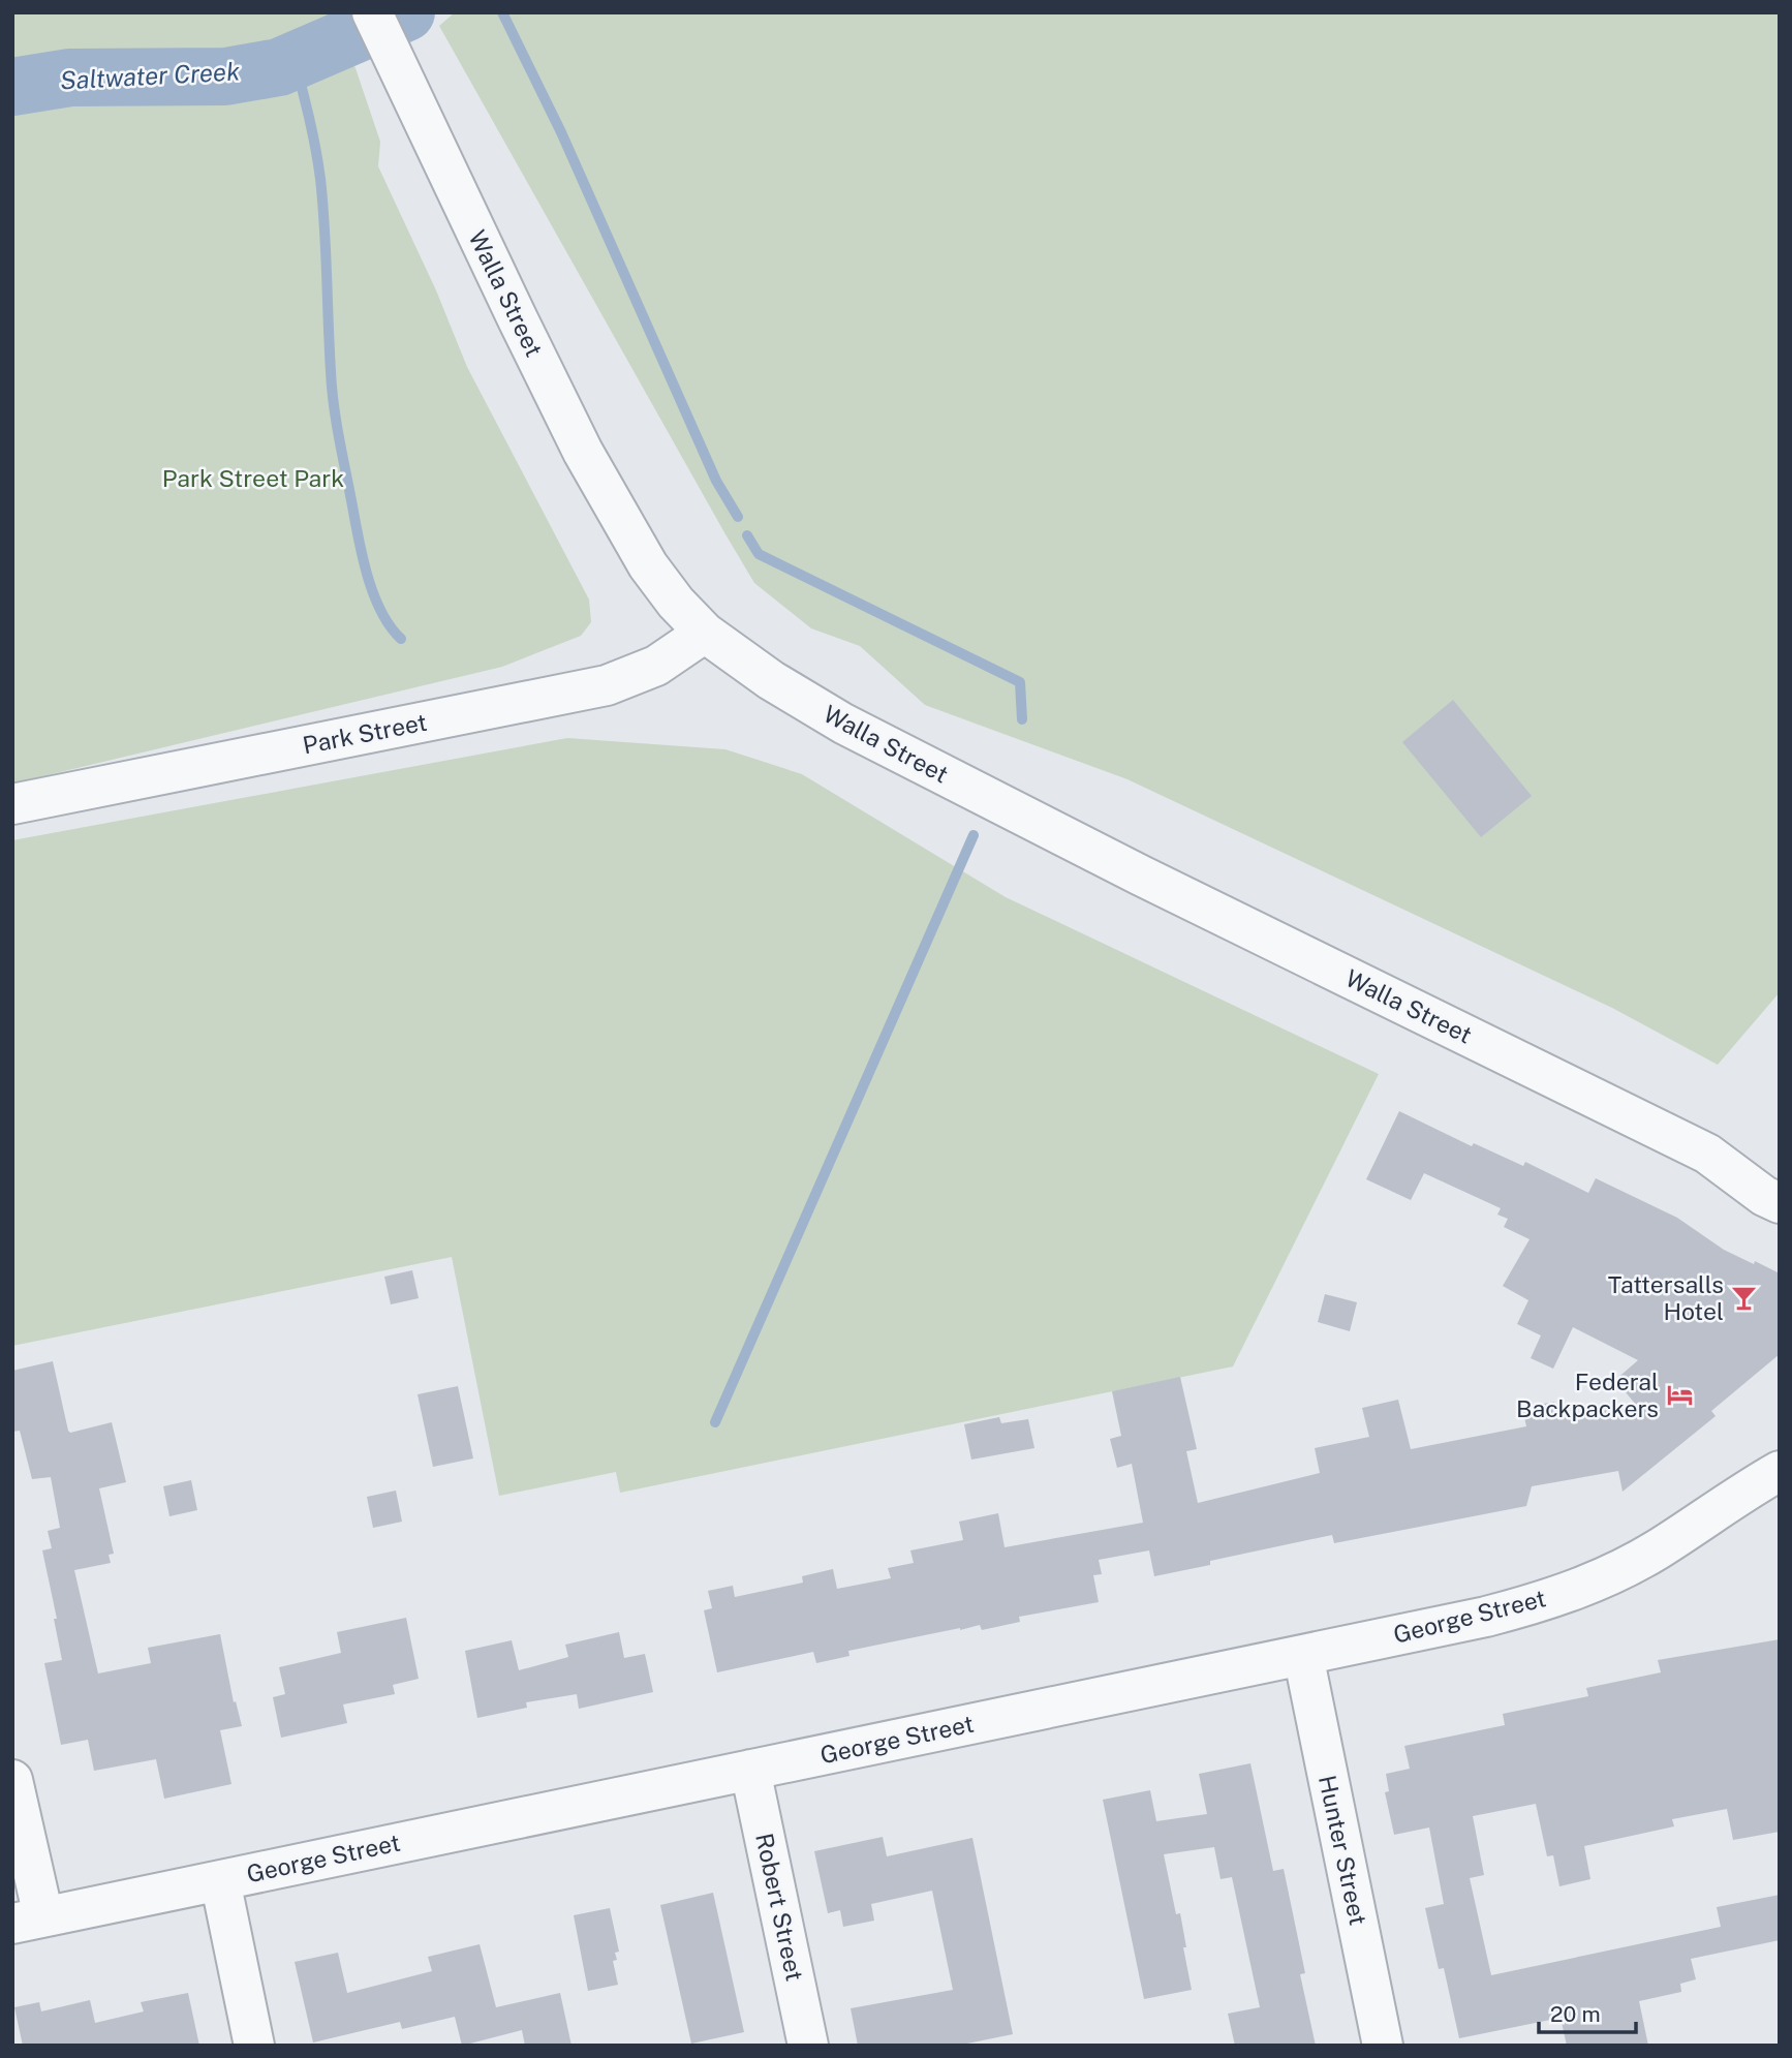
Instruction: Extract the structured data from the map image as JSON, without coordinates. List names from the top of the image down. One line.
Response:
{"streets":{"street":["Walla Street","Park Street","George Street","Hunter Street","Robert Street"]},"crossings":[["Walla Street","Park Street"],["George Street","Hunter Street"],["George Street","Robert Street"]],"water":["Saltwater Creek"],"parks":["Park Street Park"],"places":{"bar":["Tattersalls Hotel"],"hotel":["Federal Backpackers"]},"scale_bar":"20 m"}
